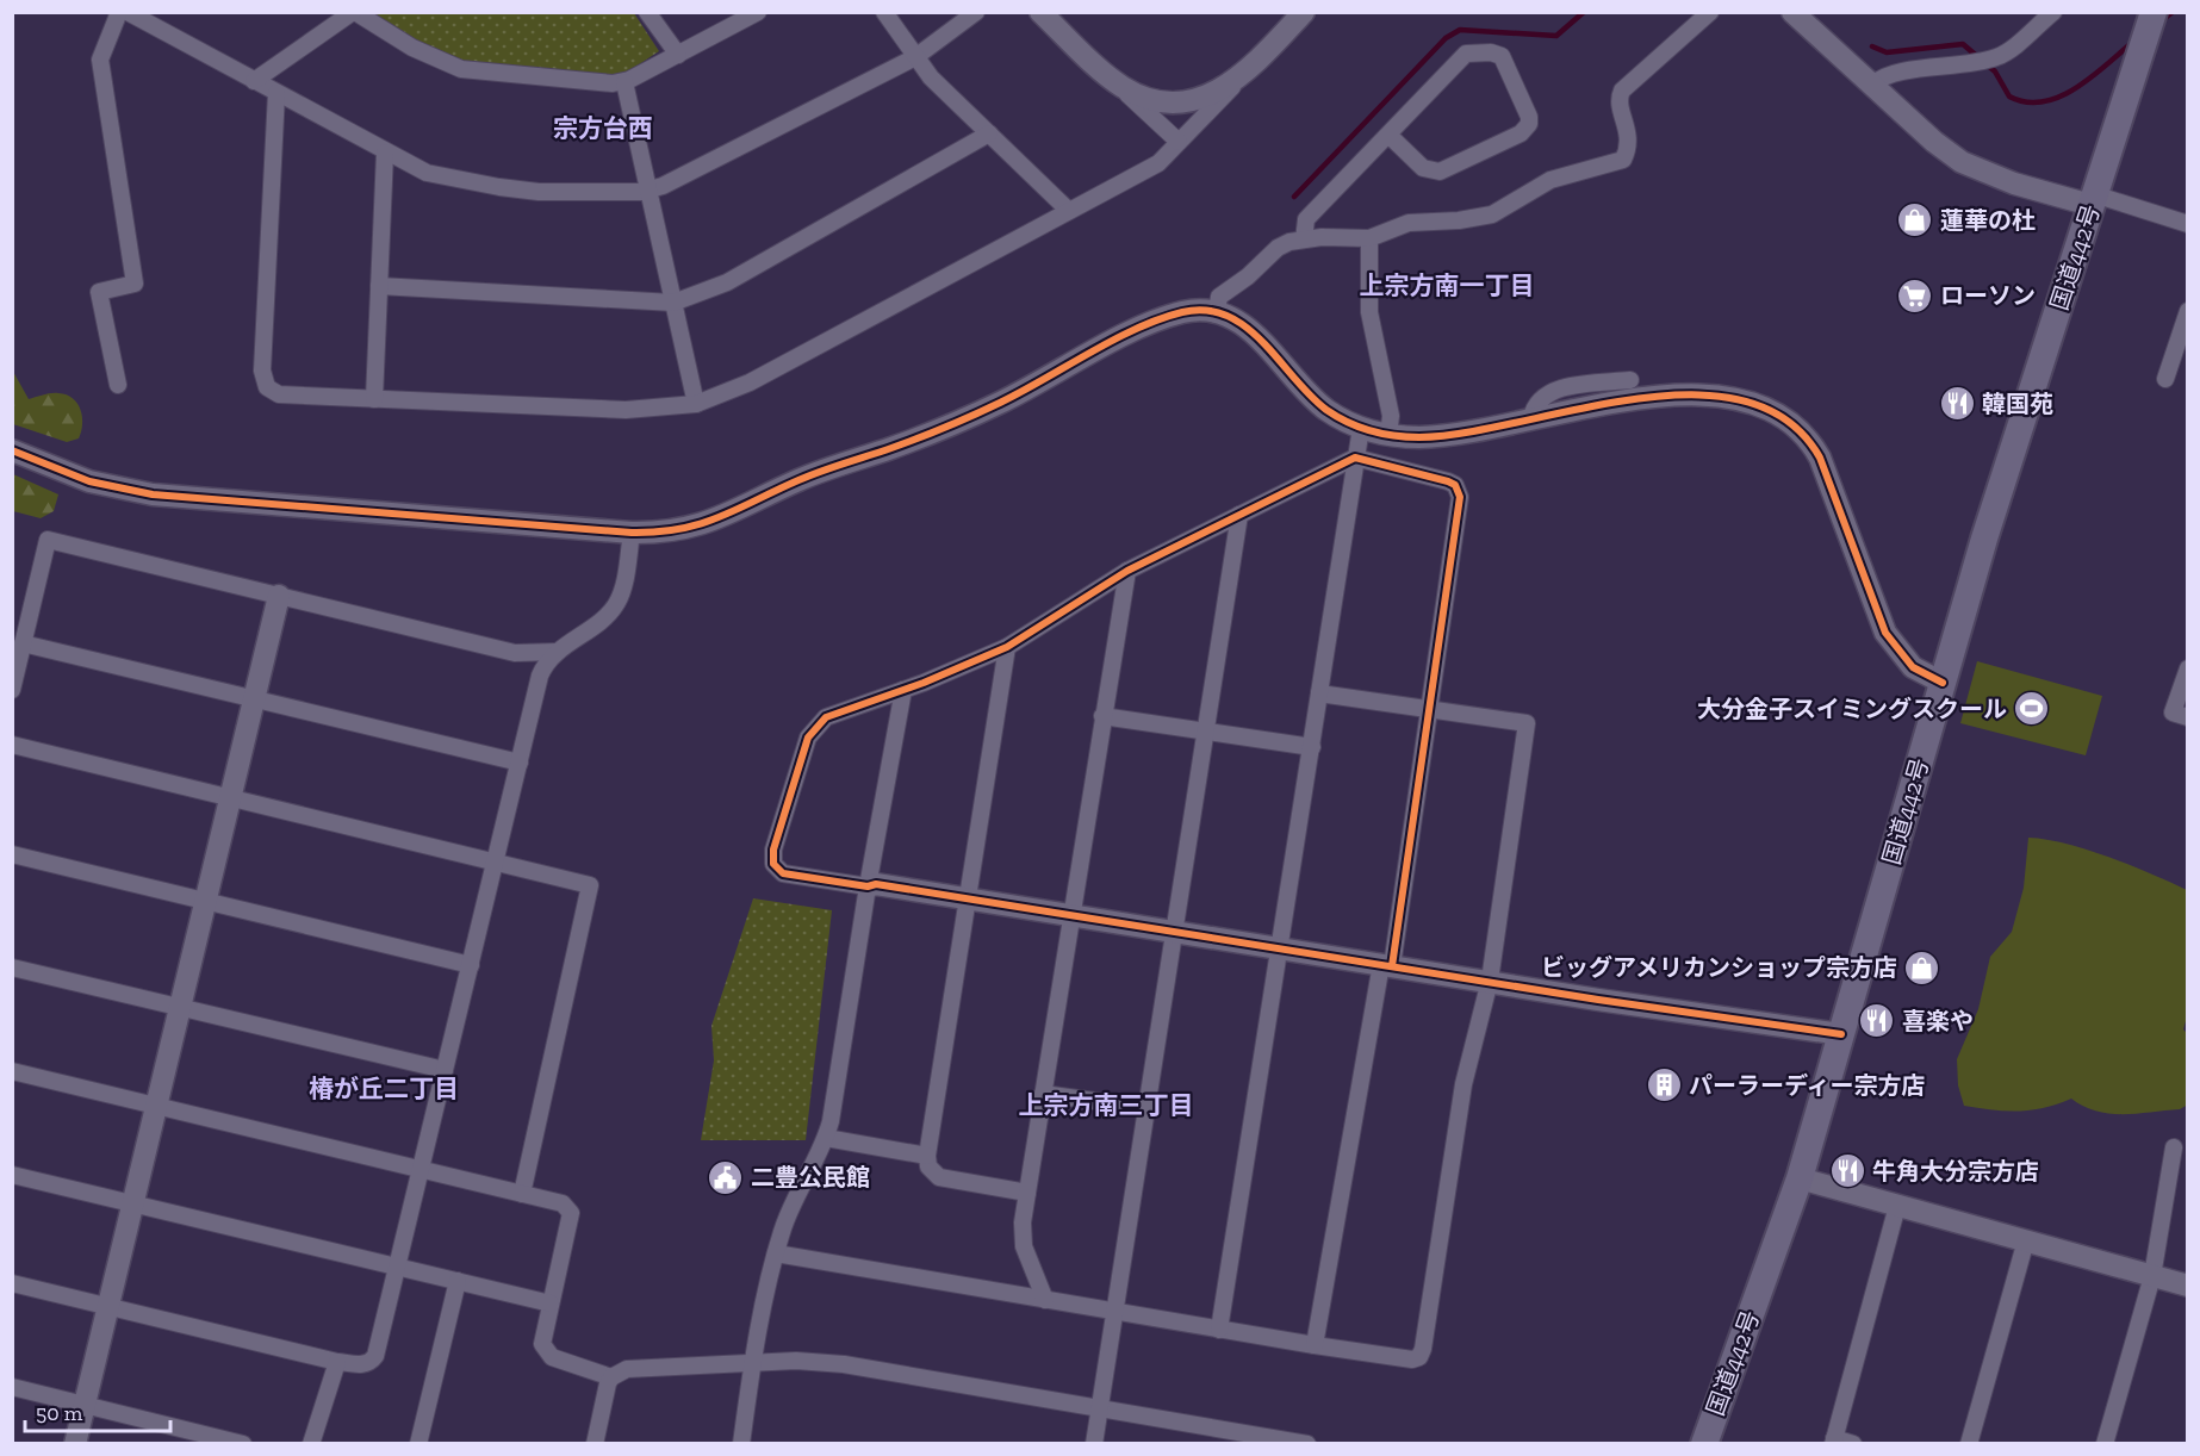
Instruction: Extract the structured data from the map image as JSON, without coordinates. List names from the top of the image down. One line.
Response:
{"streets":{"highway":["国道442号"]},"districts":["宗方台西","上宗方南一丁目","椿が丘二丁目","上宗方南三丁目"],"places":{"shop":["蓮華の杜","ビッグアメリカンショップ宗方店"],"supermarket":["ローソン"],"restaurant":["韓国苑","喜楽や","牛角大分宗方店"],"sports":["大分金子スイミングスクール"],"building":["パーラーディー宗方店"],"public building":["二豊公民館"]},"scale_bar":"50 m"}
